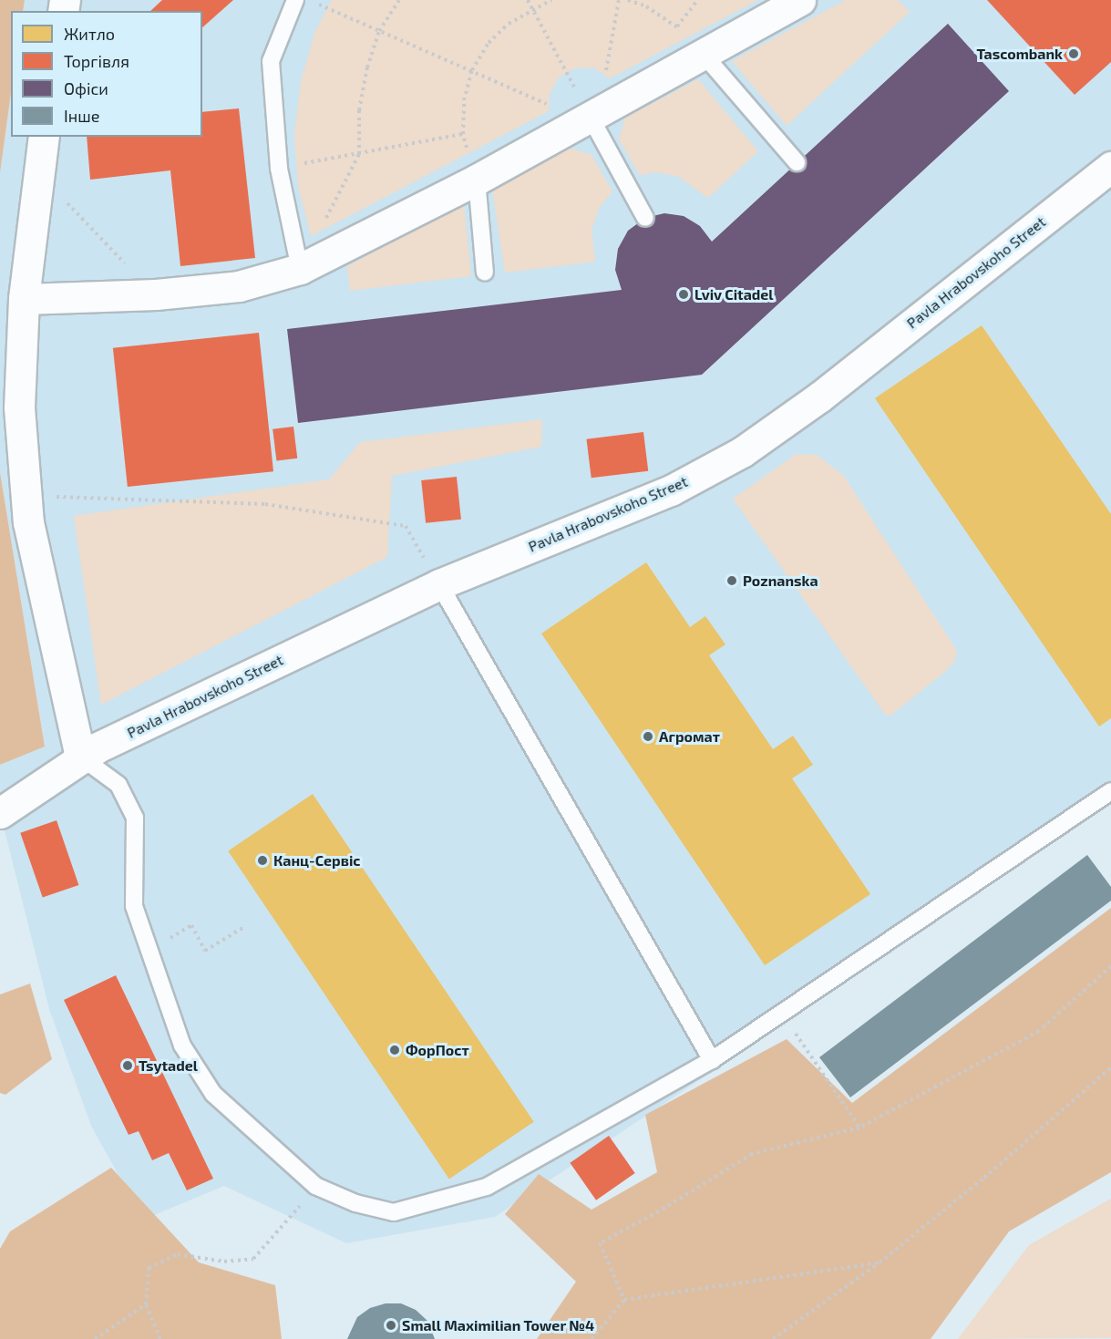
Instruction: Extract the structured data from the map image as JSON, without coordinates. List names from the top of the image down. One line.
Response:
{"streets":{"street":["Pavla Hrabovskoho Street"]},"places":["Tascombank","Lviv Citadel","Poznanska","Агромат","Канц-Сервіс","ФорПост","Tsytadel","Small Maximilian Tower №4"],"legend":["Житло","Торгівля","Офіси","Інше"]}
